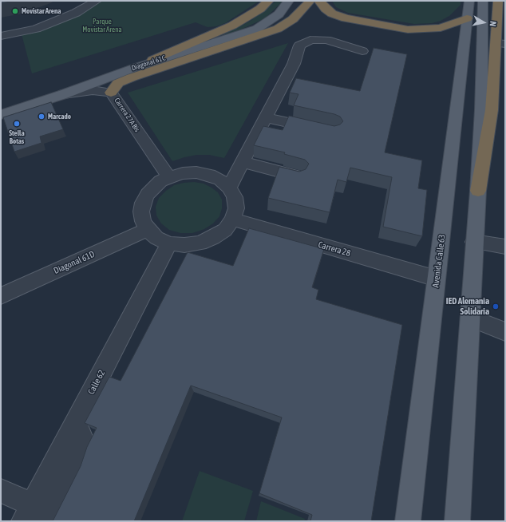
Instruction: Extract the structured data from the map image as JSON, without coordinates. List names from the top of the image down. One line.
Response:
{"streets":{"main road":["Diagonal 61C","Avenida Calle 63"],"street":["Carrera 27A Bis","Carrera 28","Diagonal 61D","Calle 62"]},"crossings":[["Diagonal 61C","Carrera 27A Bis"],["Carrera 27A Bis","Carrera 28"],["Carrera 27A Bis","Diagonal 61D"],["Carrera 27A Bis","Calle 62"],["Carrera 28","Avenida Calle 63"],["Carrera 28","Diagonal 61D"],["Carrera 28","Calle 62"],["Diagonal 61D","Calle 62"]],"parks":["Parque Movistar Arena"],"places":["Movistar Arena","Marcado","Stella Botas","IED Alemania Solidaria"],"north":"right"}
